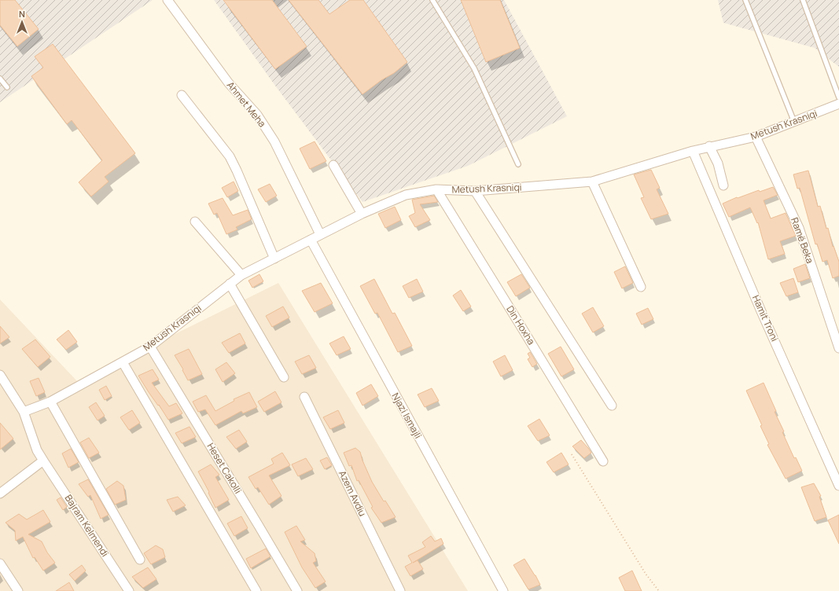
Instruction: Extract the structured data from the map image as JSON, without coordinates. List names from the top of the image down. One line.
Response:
{"streets":{"street":["Ahmet Meha","Metush Krasniqi","Ramë Beka","Hamit Troni","Din Hoxha","Njazi Ismajli","Heset Cakolli","Azem Avdiu","Bajram Kelmendi"]},"crossings":[["Ahmet Meha","Metush Krasniqi"],["Metush Krasniqi","Ramë Beka"],["Metush Krasniqi","Hamit Troni"],["Metush Krasniqi","Din Hoxha"],["Metush Krasniqi","Njazi Ismajli"],["Metush Krasniqi","Heset Cakolli"],["Metush Krasniqi","Bajram Kelmendi"]],"north":"top"}
